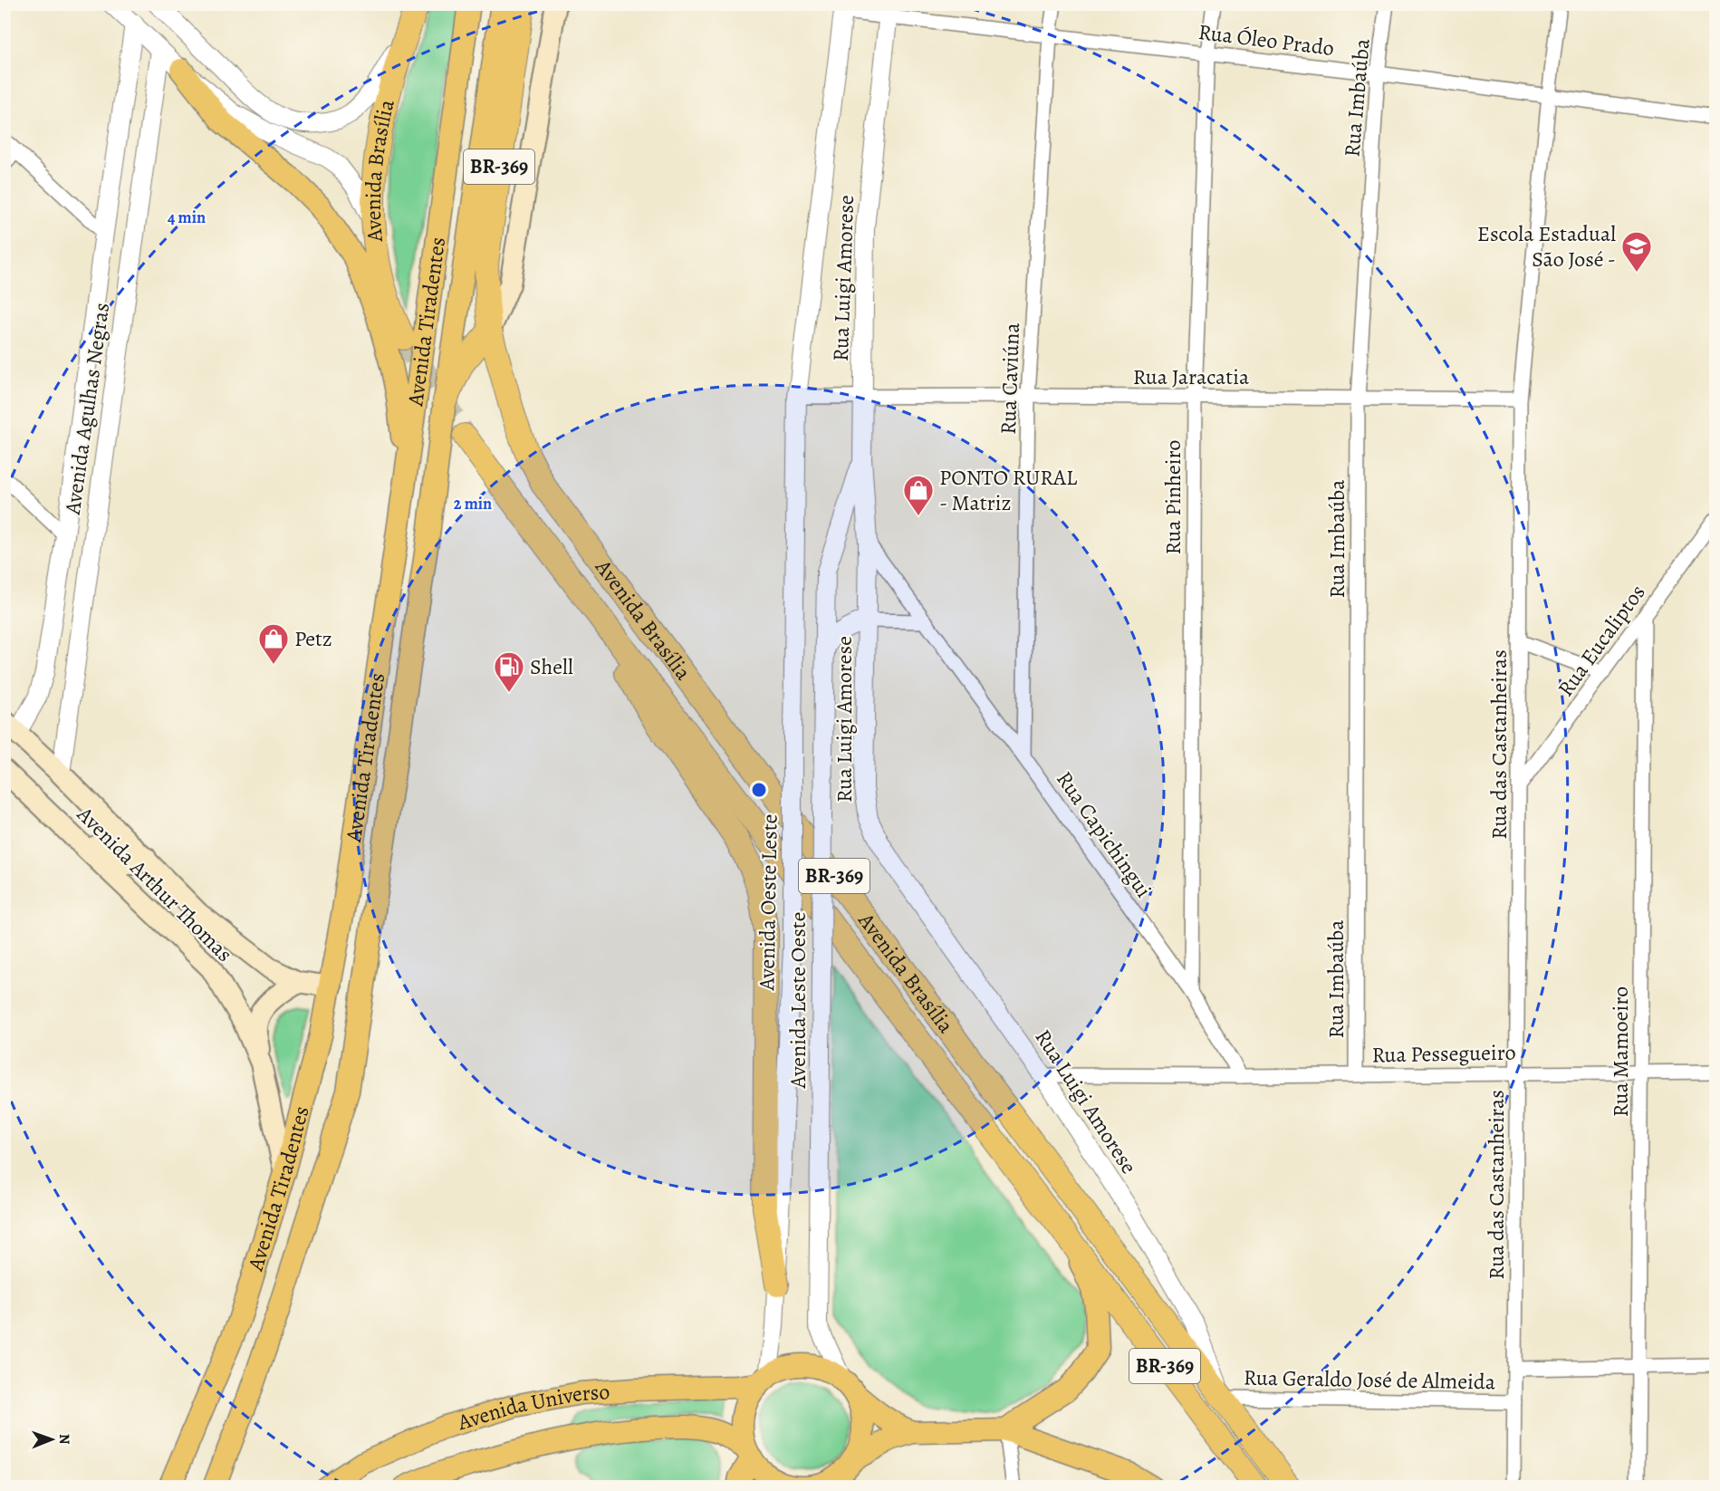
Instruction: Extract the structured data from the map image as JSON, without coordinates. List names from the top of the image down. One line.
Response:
{"streets":{"highway":["BR-369","Avenida Brasília"],"main road":["Avenida Tiradentes","Avenida Arthur Thomas","Avenida Universo"],"street":["Rua Óleo Prado","Rua Imbaúba","Rua Luigi Amorese","Rua Jaracatia","Rua Caviúna","Avenida Agulhas Negras","Rua Pinheiro","Rua Eucaliptos","Rua das Castanheiras","Rua Capichingui","Avenida Oeste Leste","Avenida Leste Oeste","Rua Mamoeiro","Rua Pessegueiro","Rua Geraldo José de Almeida"]},"crossings":[["Rua Óleo Prado","Rua Imbaúba"],["Rua Óleo Prado","Rua Luigi Amorese"],["Rua Óleo Prado","Rua Caviúna"],["Rua Óleo Prado","Rua Pinheiro"],["Rua Óleo Prado","Rua das Castanheiras"],["Rua Imbaúba","Rua Jaracatia"],["Rua Imbaúba","Rua Pessegueiro"],["BR-369","Avenida Brasília"],["Avenida Brasília","Rua Luigi Amorese"],["Avenida Brasília","Rua Geraldo José de Almeida"],["Rua Luigi Amorese","Rua Jaracatia"],["Rua Luigi Amorese","Rua Capichingui"],["Rua Luigi Amorese","Avenida Oeste Leste"],["Rua Luigi Amorese","Avenida Leste Oeste"],["Rua Luigi Amorese","Rua Pessegueiro"],["Rua Luigi Amorese","Rua Geraldo José de Almeida"],["Avenida Tiradentes","Avenida Arthur Thomas"],["Rua Jaracatia","Rua Caviúna"],["Rua Jaracatia","Rua Pinheiro"],["Rua Jaracatia","Rua das Castanheiras"],["Rua Jaracatia","Avenida Oeste Leste"],["Rua Caviúna","Rua Capichingui"],["Avenida Agulhas Negras","Avenida Arthur Thomas"],["Rua Pinheiro","Rua Capichingui"],["Rua Eucaliptos","Rua das Castanheiras"],["Rua Eucaliptos","Rua Mamoeiro"],["Rua das Castanheiras","Rua Pessegueiro"],["Rua das Castanheiras","Rua Geraldo José de Almeida"],["Rua Capichingui","Rua Pessegueiro"],["Avenida Oeste Leste","Avenida Leste Oeste"],["Avenida Oeste Leste","Avenida Universo"],["Avenida Leste Oeste","Avenida Universo"],["Rua Mamoeiro","Rua Pessegueiro"]],"places":{"school or university":["Escola Estadual São José -"],"shop":["PONTO RURAL - Matriz","Petz"],"fuel station":["Shell"]},"north":"right","rings":["4 min","2 min"]}
